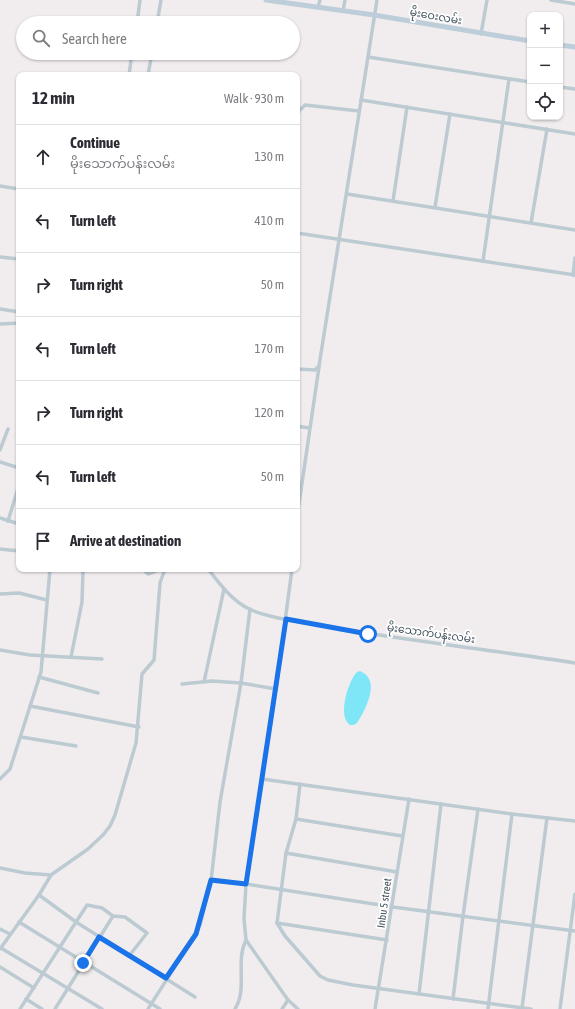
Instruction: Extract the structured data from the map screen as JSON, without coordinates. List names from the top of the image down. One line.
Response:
{"streets":{"street":["မိုးဝေးလမ်း","မိုးသောက်ပန်းလမ်း","Inbu 5 street"]},"page":{"map_buttons":["+","−"],"search":"Search here","heading":["12 min","Walk · 930 m"],"list":[["Continue","မိုးသောက်ပန်းလမ်း","130 m"],["Turn left","410 m"],["Turn right","50 m"],["Turn left","170 m"],["Turn right","120 m"],["Turn left","50 m"],"Arrive at destination"]}}
